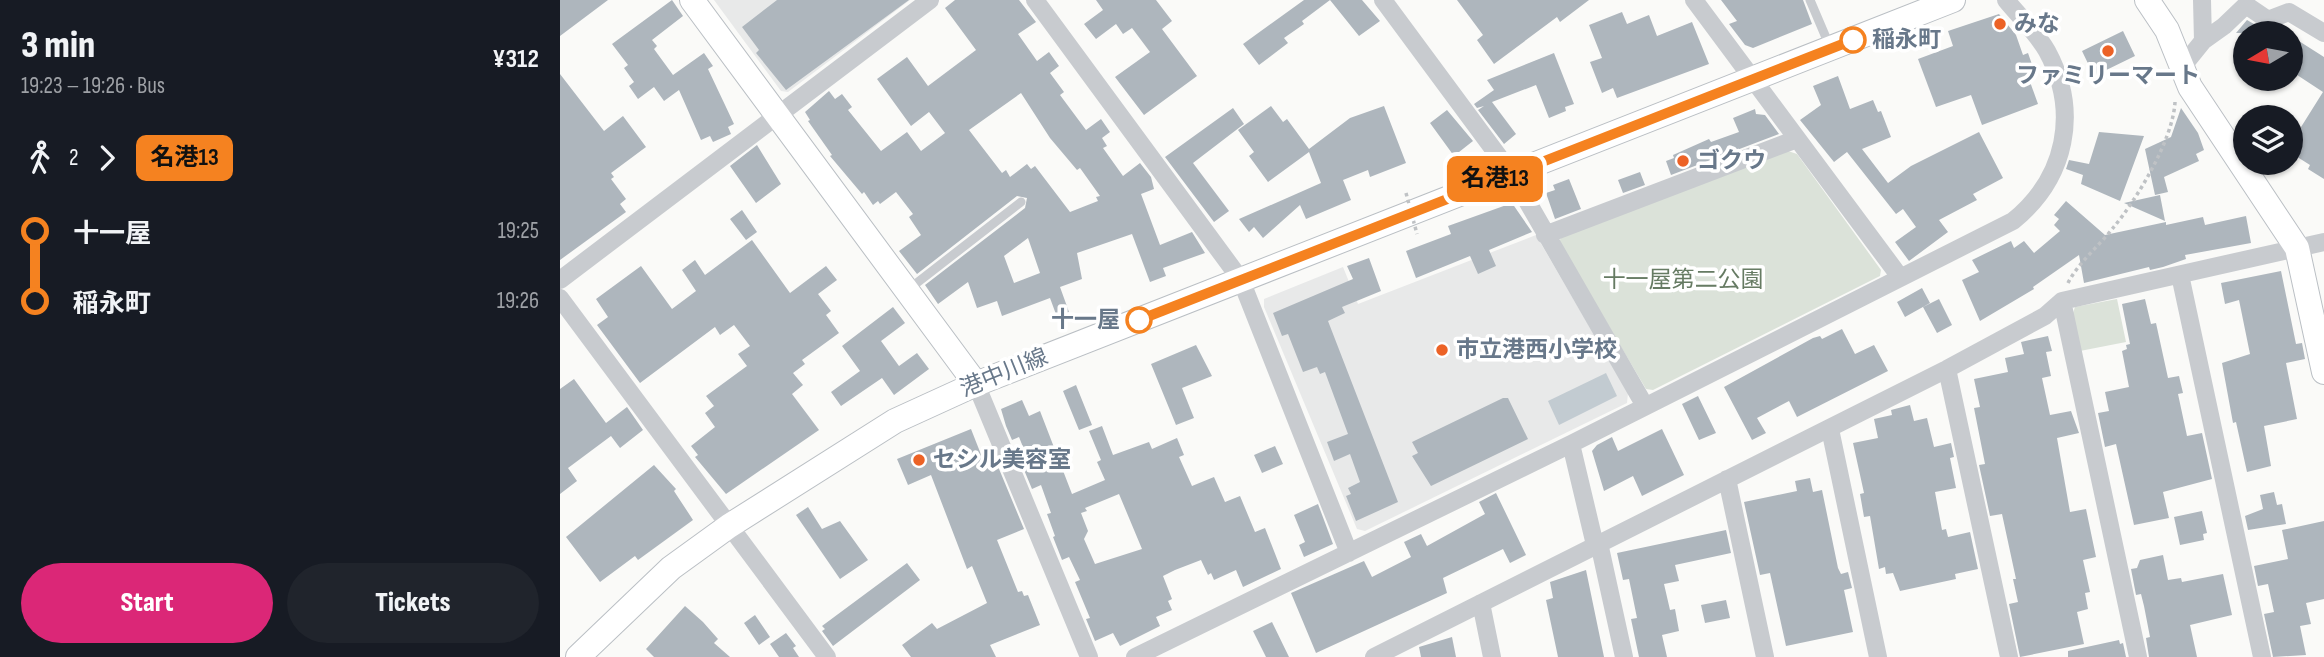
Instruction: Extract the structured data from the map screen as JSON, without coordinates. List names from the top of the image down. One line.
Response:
{"streets":{"main road":["港中川線"]},"parks":["十一屋第二公園"],"places":["みな","稲永町","ファミリーマート","ゴクウ","十一屋","市立港西小学校","セシル美容室"],"lines":["bus line 名港13"],"north":"left","page":{"heading":["3 min","19:23 – 19:26 · Bus","¥312"],"on_map":"名港13","legs":["2","名港13"],"list":[{"name":"十一屋","value":"19:25"},{"name":"稲永町","value":"19:26"}],"buttons":["Start","Tickets"]}}
